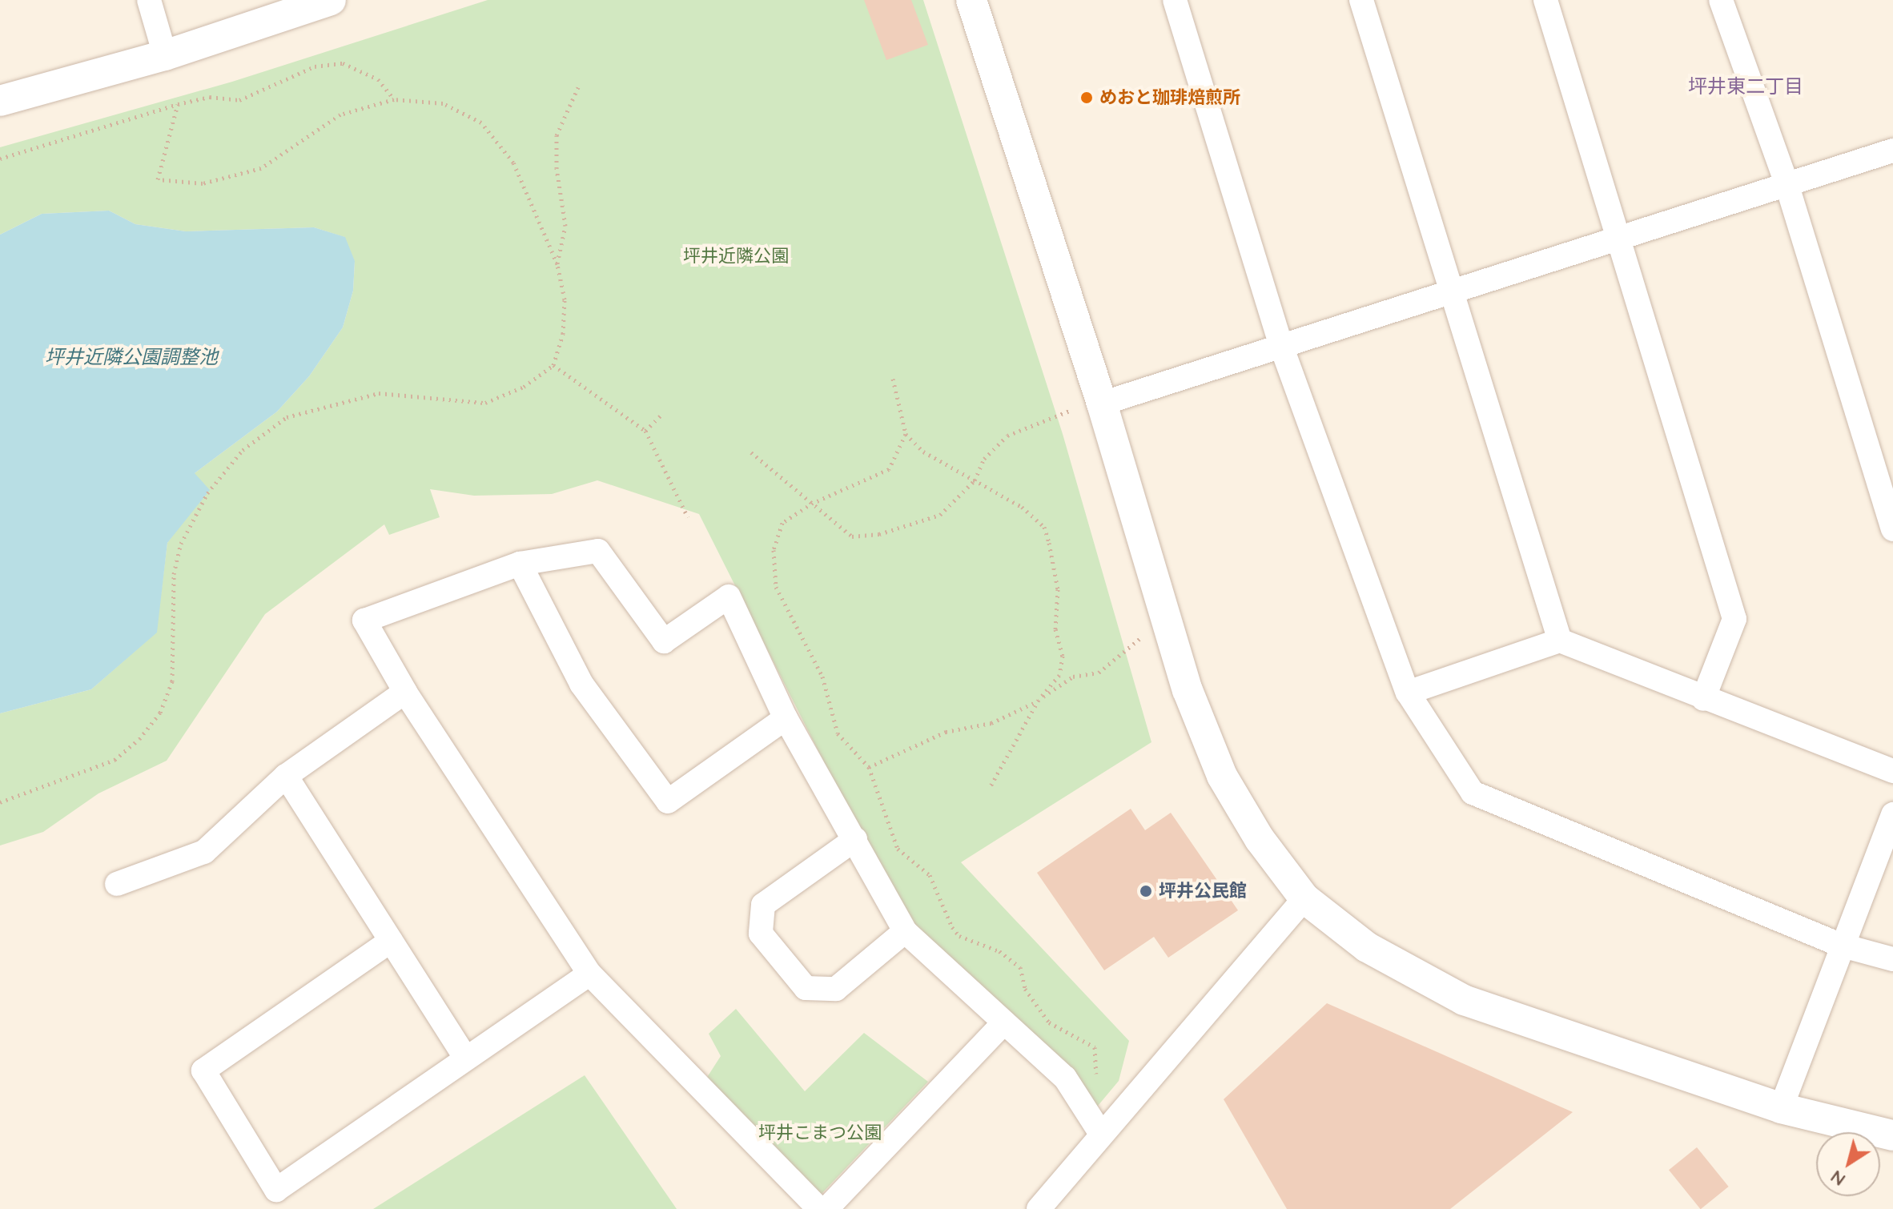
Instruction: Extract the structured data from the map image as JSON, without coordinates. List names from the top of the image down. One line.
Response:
{"districts":["坪井東二丁目"],"water":["坪井近隣公園調整池"],"parks":["坪井近隣公園","坪井こまつ公園"],"places":["めおと珈琲焙煎所","坪井公民館"],"north":"bottom left"}
